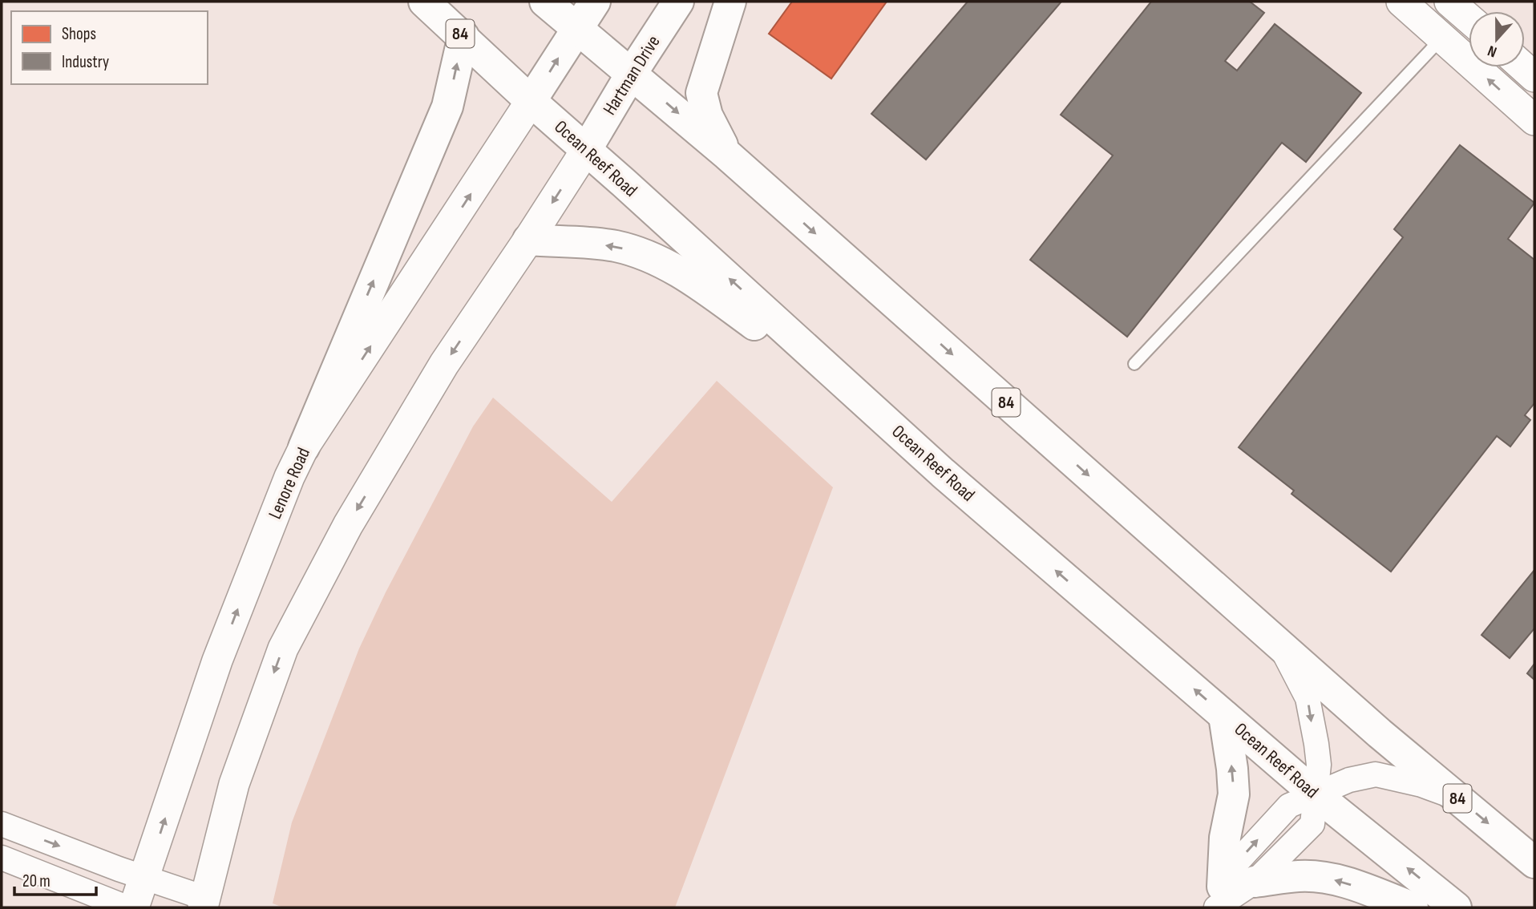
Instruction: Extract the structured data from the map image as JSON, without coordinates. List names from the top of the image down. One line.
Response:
{"streets":{"main road":["84","Hartman Drive","Ocean Reef Road"],"street":["Lenore Road"]},"crossings":[["84","Hartman Drive"],["Hartman Drive","Ocean Reef Road"],["Ocean Reef Road","Lenore Road"]],"legend":["Shops","Industry"],"scale_bar":"20 m","north":"bottom"}
